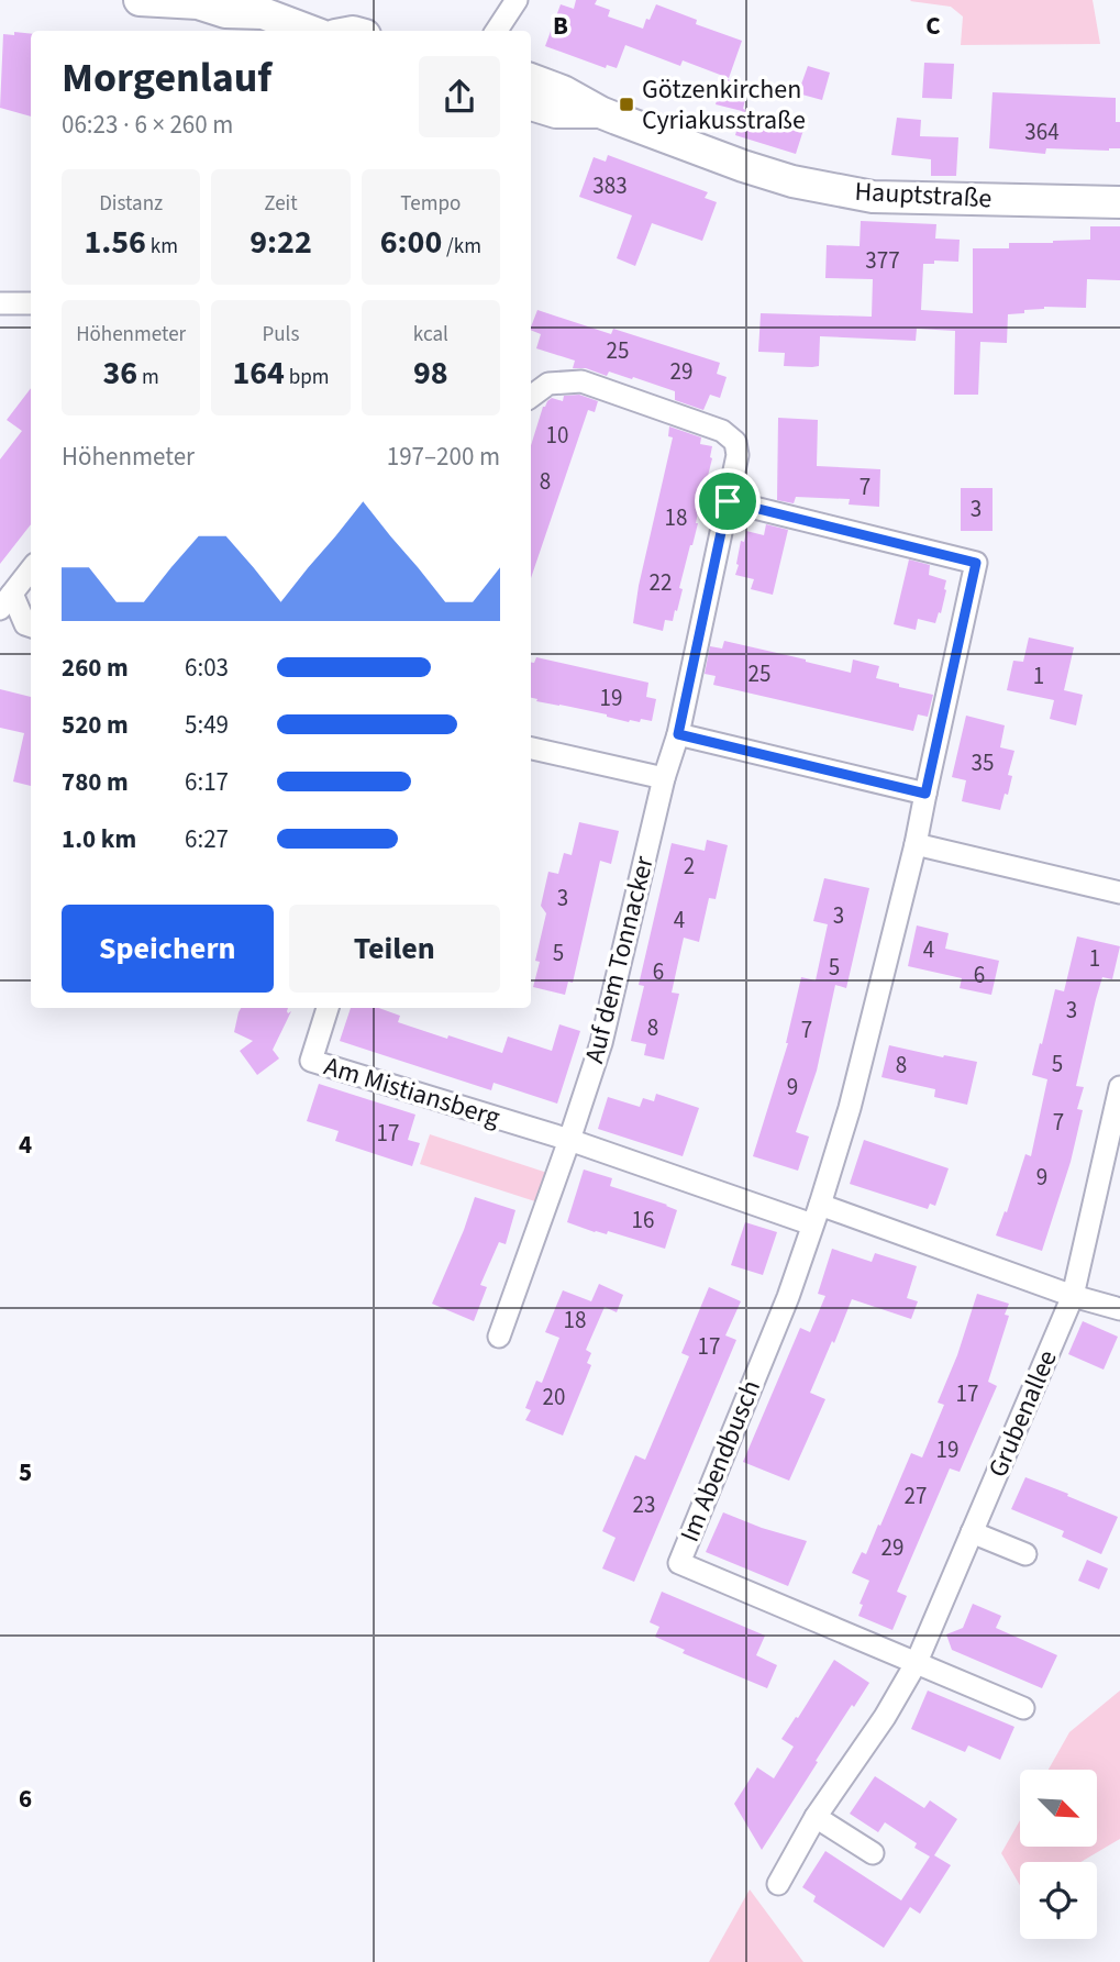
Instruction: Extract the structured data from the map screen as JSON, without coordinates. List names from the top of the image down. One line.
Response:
{"streets":{"main road":["Hauptstraße"],"street":["Auf dem Tonnacker","Am Mistiansberg","Grubenallee","Im Abendbusch"]},"crossings":[["Auf dem Tonnacker","Am Mistiansberg"],["Auf dem Tonnacker","Im Abendbusch"],["Grubenallee","Im Abendbusch"]],"places":{"transit":["Götzenkirchen Cyriakusstraße"]},"house_numbers":["364","383","377","25","29","10","8","7","3","18","22","25","1","19","35","2","3","3","4","4","5","1","5","6","6","3","8","7","5","8","9","7","17","9","16","18","17","17","20","19","27","23","29"],"north":"bottom right","page":{"heading":["Morgenlauf","06:23 · 6 × 260 m"],"stats":[["Distanz","1.56 km"],["Zeit","9:22"],["Tempo","6:00 /km"],["Höhenmeter","36 m"],["Puls","164 bpm"],["kcal","98"]],"chart":["Höhenmeter","197–200 m"],"list":[{"name":"260 m","note":"6:03"},{"name":"520 m","note":"5:49"},{"name":"780 m","note":"6:17"},{"name":"1.0 km","note":"6:27"}],"buttons":["Speichern","Teilen"]},"grid":{"columns":["B","C"],"rows":["4","5","6"]}}
